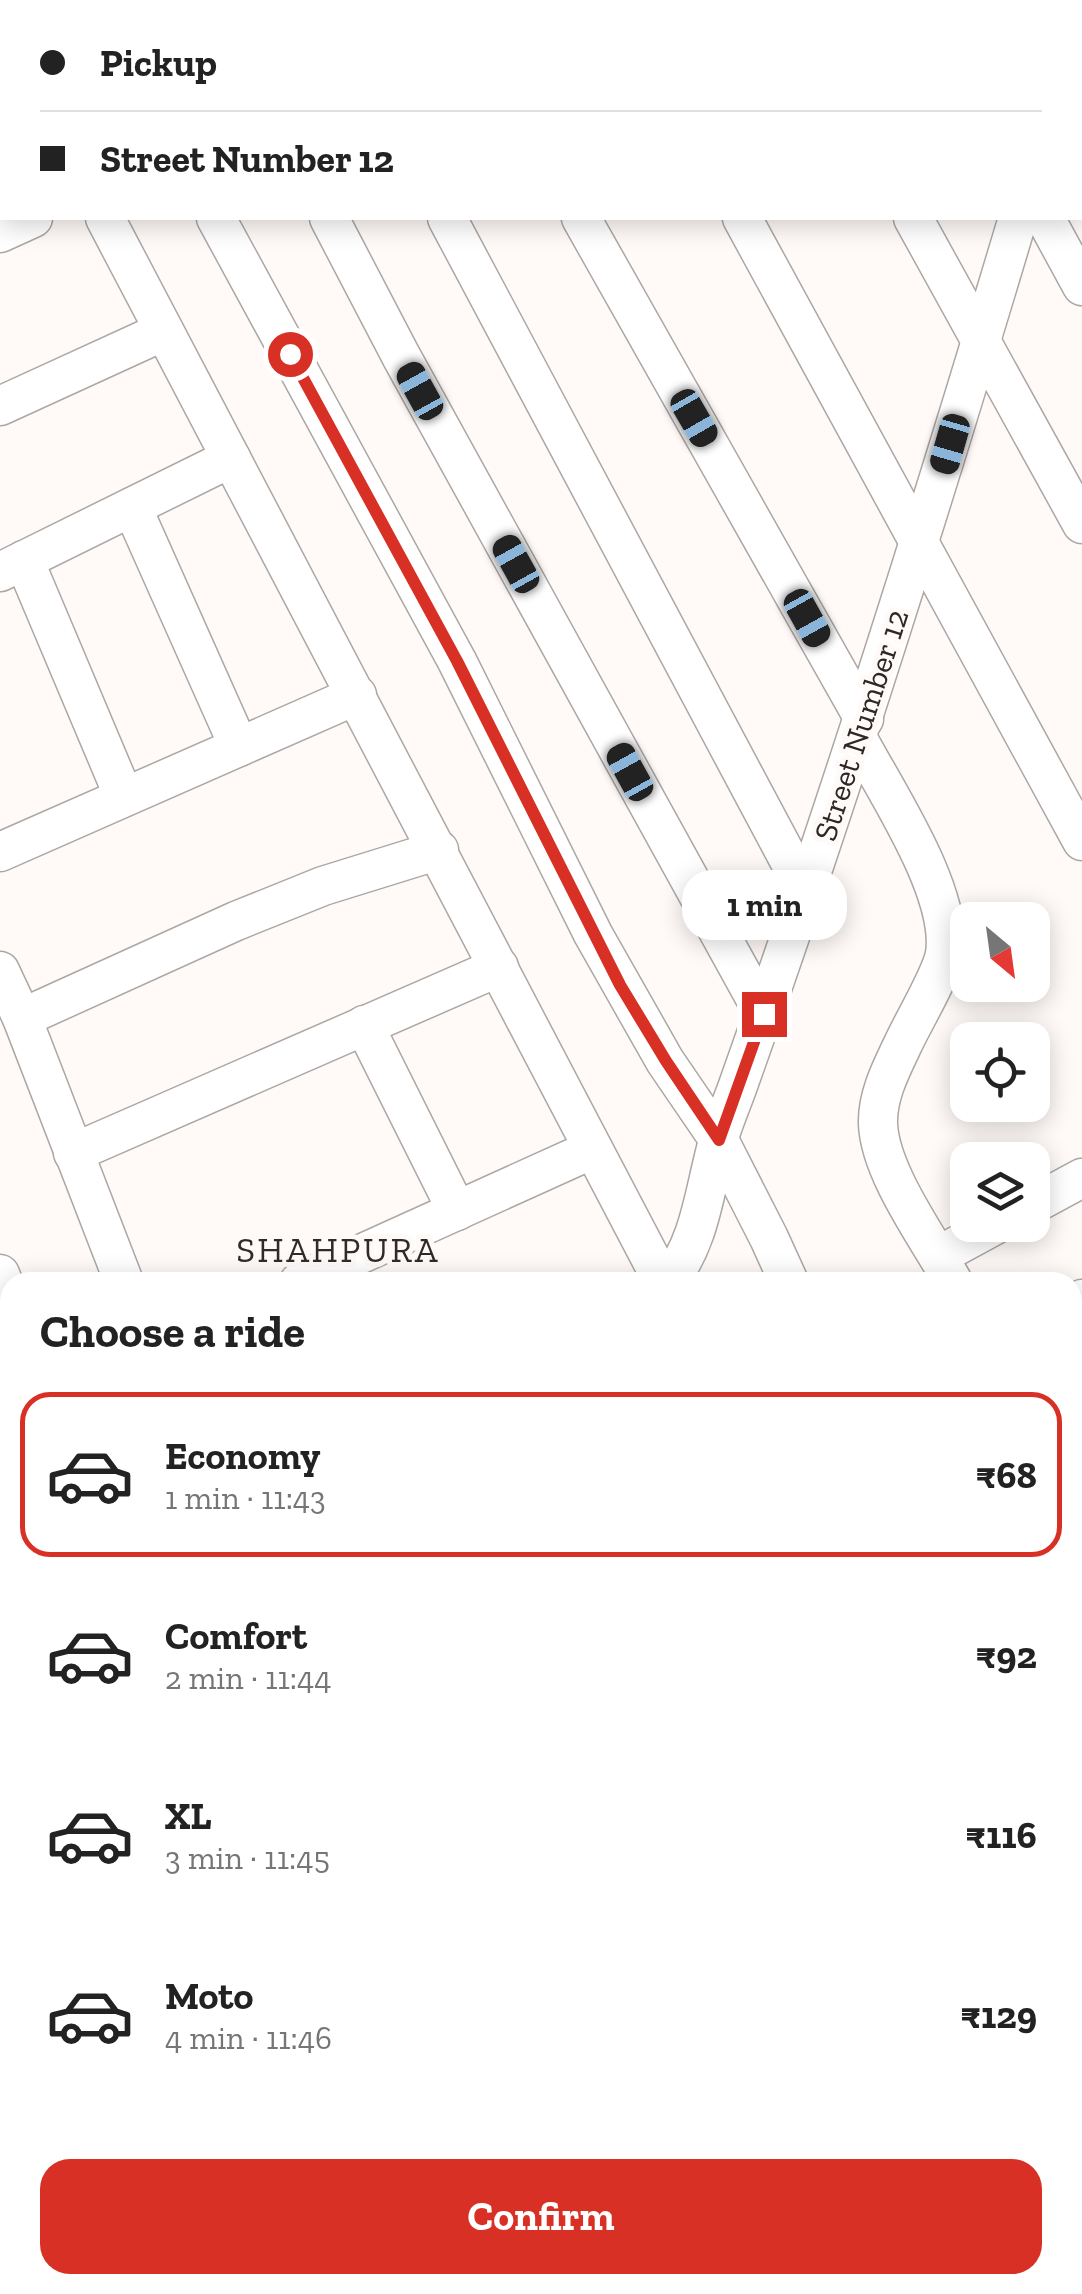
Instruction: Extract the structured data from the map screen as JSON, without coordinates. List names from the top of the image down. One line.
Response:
{"streets":{"street":["Street Number 12"]},"districts":["SHAHPURA"],"north":"bottom right","page":{"banner":["Pickup","Street Number 12"],"bubble":"1 min","heading":"Choose a ride","list":[{"name":"Economy","note":"1 min · 11:43","value":"₹68"},{"name":"Comfort","note":"2 min · 11:44","value":"₹92"},{"name":"XL","note":"3 min · 11:45","value":"₹116"},{"name":"Moto","note":"4 min · 11:46","value":"₹129"}],"buttons":"Confirm"}}
